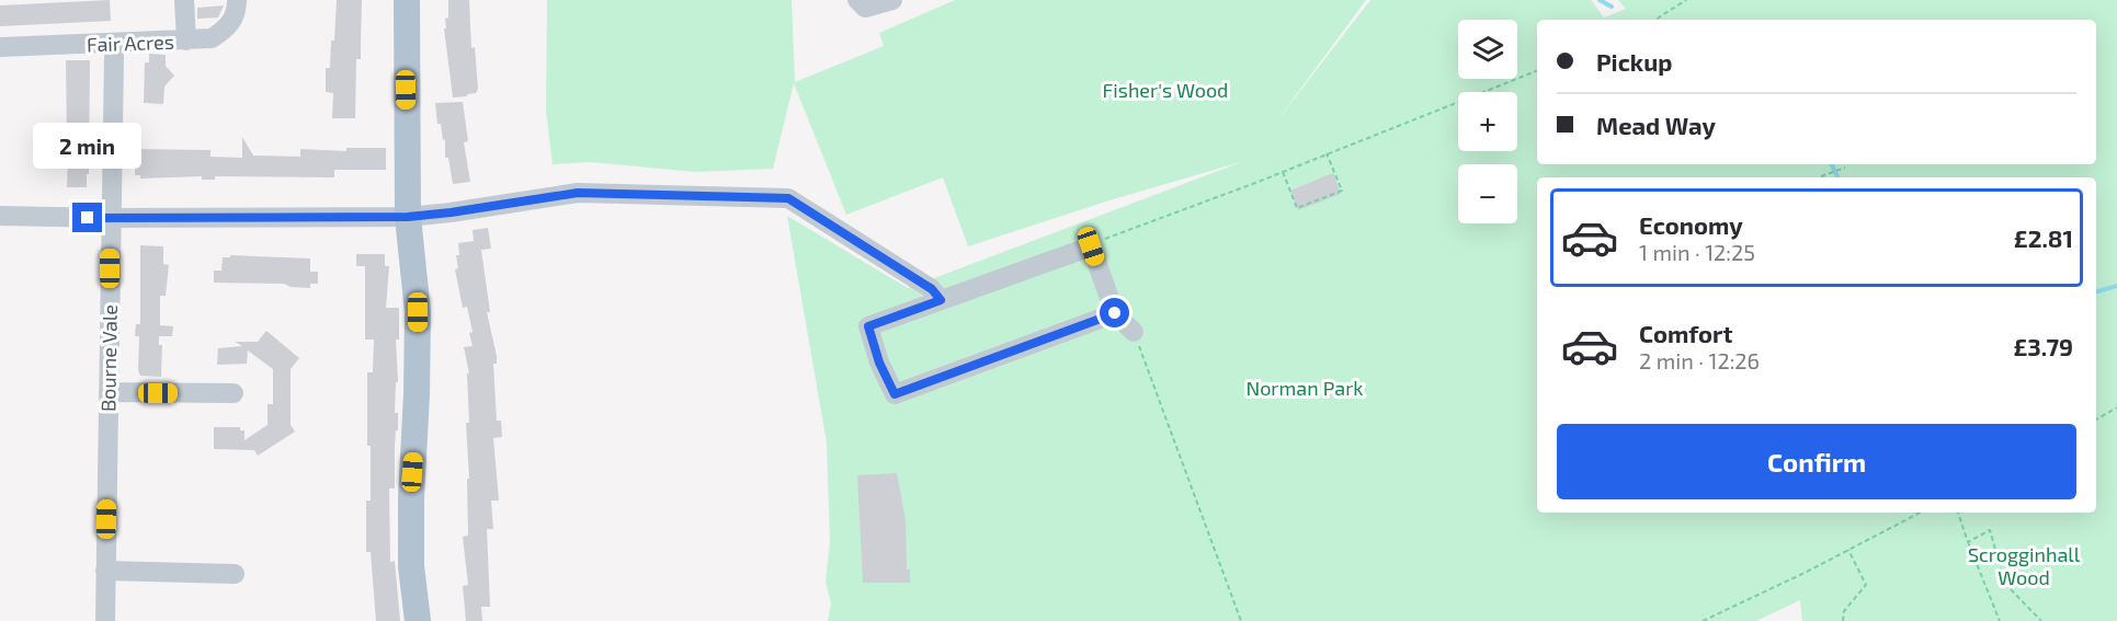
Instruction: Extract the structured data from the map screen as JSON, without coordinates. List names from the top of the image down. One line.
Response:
{"streets":{"street":["Fair Acres","Bourne Vale"]},"parks":["Fisher's Wood","Norman Park","Scrogginhall Wood"],"page":{"map_buttons":["+","−"],"banner":["Pickup","Mead Way"],"bubble":"2 min","list":[{"name":"Economy","note":"1 min · 12:25","value":"£2.81"},{"name":"Comfort","note":"2 min · 12:26","value":"£3.79"}],"buttons":"Confirm"}}
